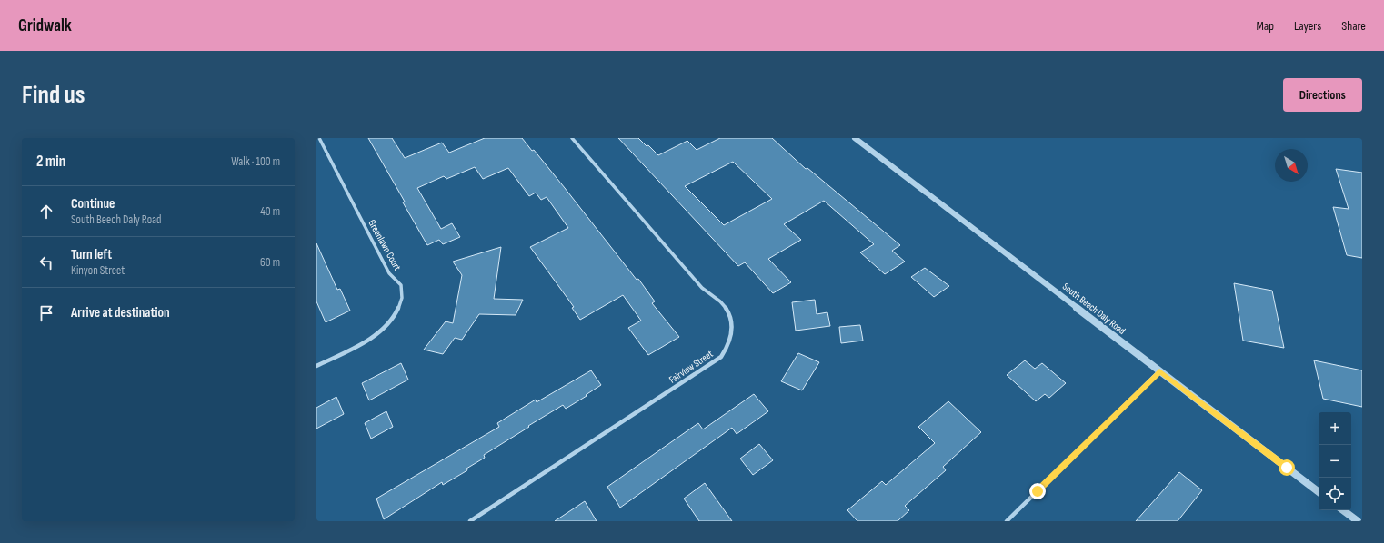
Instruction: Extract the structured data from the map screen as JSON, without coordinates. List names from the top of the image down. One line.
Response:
{"streets":{"street":["Greenlawn Court","South Beech Daly Road","Fairview Street"]},"north":"bottom right","page":{"header":"Gridwalk","nav":["Map","Layers","Share"],"buttons":"Directions","title":"Find us","heading":["2 min","Walk · 100 m"],"list":[["Continue","South Beech Daly Road","40 m"],["Turn left","Kinyon Street","60 m"],"Arrive at destination"],"map_buttons":["+","−"]}}
